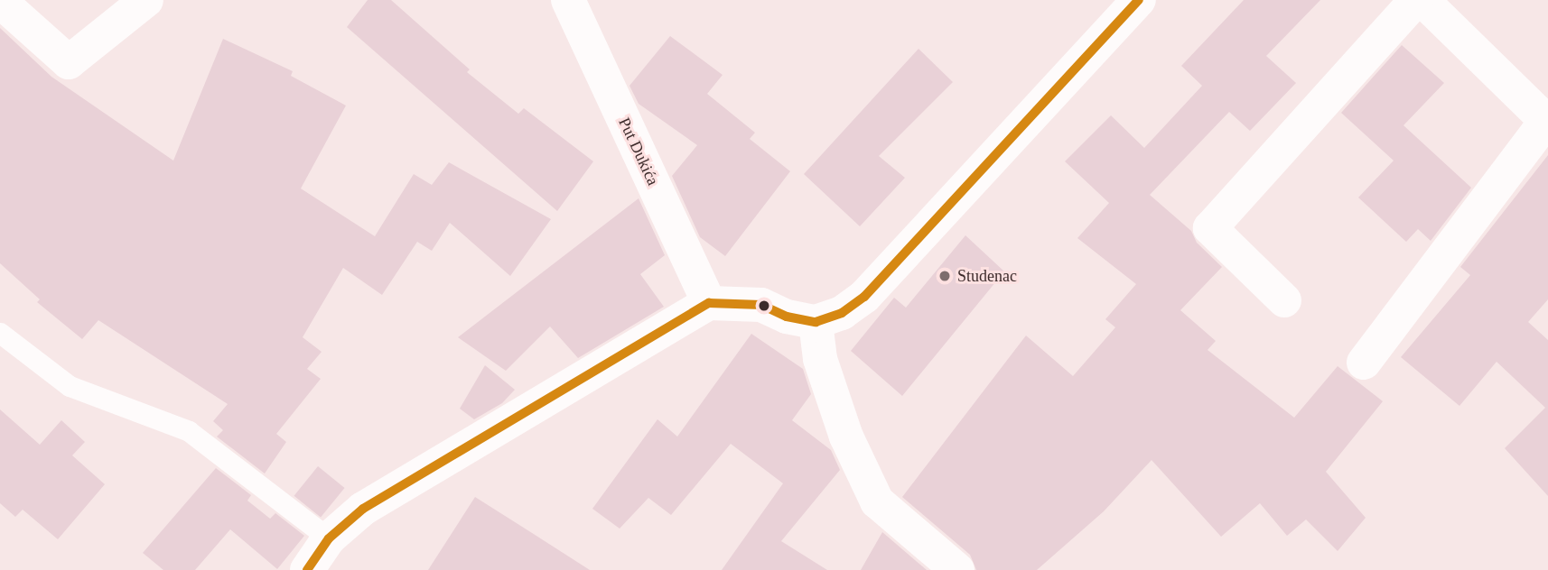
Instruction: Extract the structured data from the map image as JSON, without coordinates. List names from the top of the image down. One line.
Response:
{"streets":{"street":["Put Dukića"]},"places":["Studenac"]}
